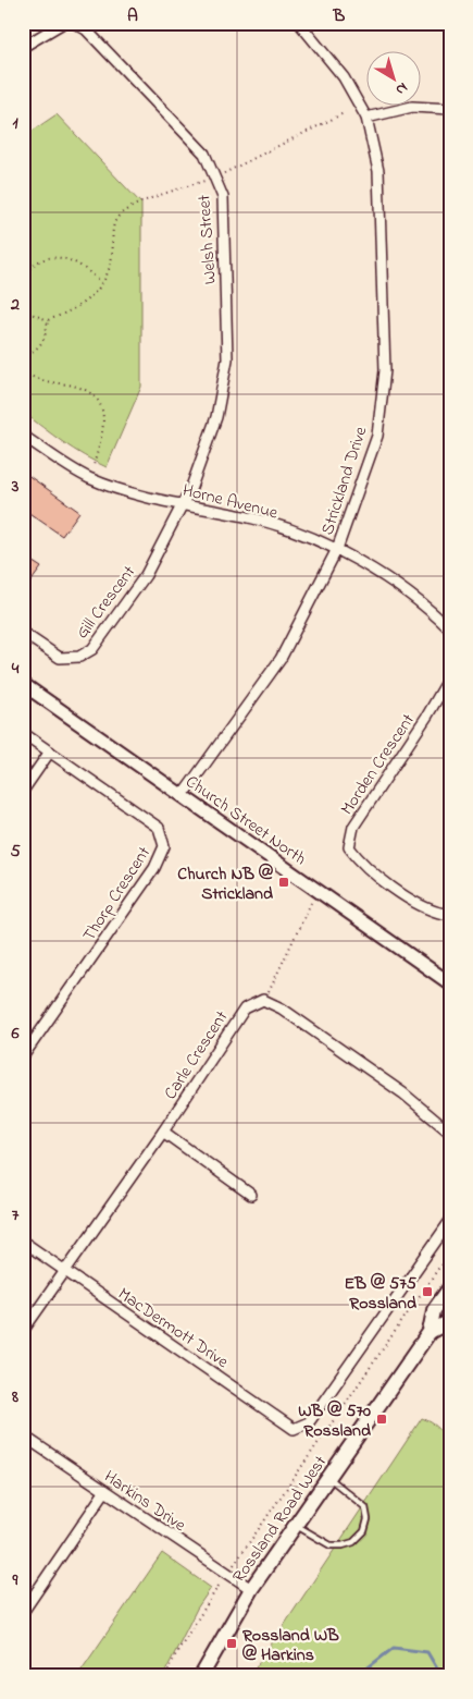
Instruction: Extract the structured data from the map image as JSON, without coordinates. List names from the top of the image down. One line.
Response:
{"streets":{"main road":["Rossland Road West"],"street":["Welsh Street","Strickland Drive","Horne Avenue","Gill Crescent","Morden Crescent","Church Street North","Thorp Crescent","Carle Crescent","MacDermott Drive","Harkins Drive"]},"crossings":[["Welsh Street","Horne Avenue"],["Welsh Street","Gill Crescent"],["Strickland Drive","Horne Avenue"],["Strickland Drive","Church Street North"],["Horne Avenue","Gill Crescent"],["Carle Crescent","MacDermott Drive"],["Harkins Drive","Rossland Road West"]],"places":{"transit":["Church NB @ Strickland","EB @ 575 Rossland","WB @ 570 Rossland","Rossland WB @ Harkins"]},"north":"bottom right","grid":{"columns":["A","B"],"rows":["1","2","3","4","5","6","7","8","9"]}}
